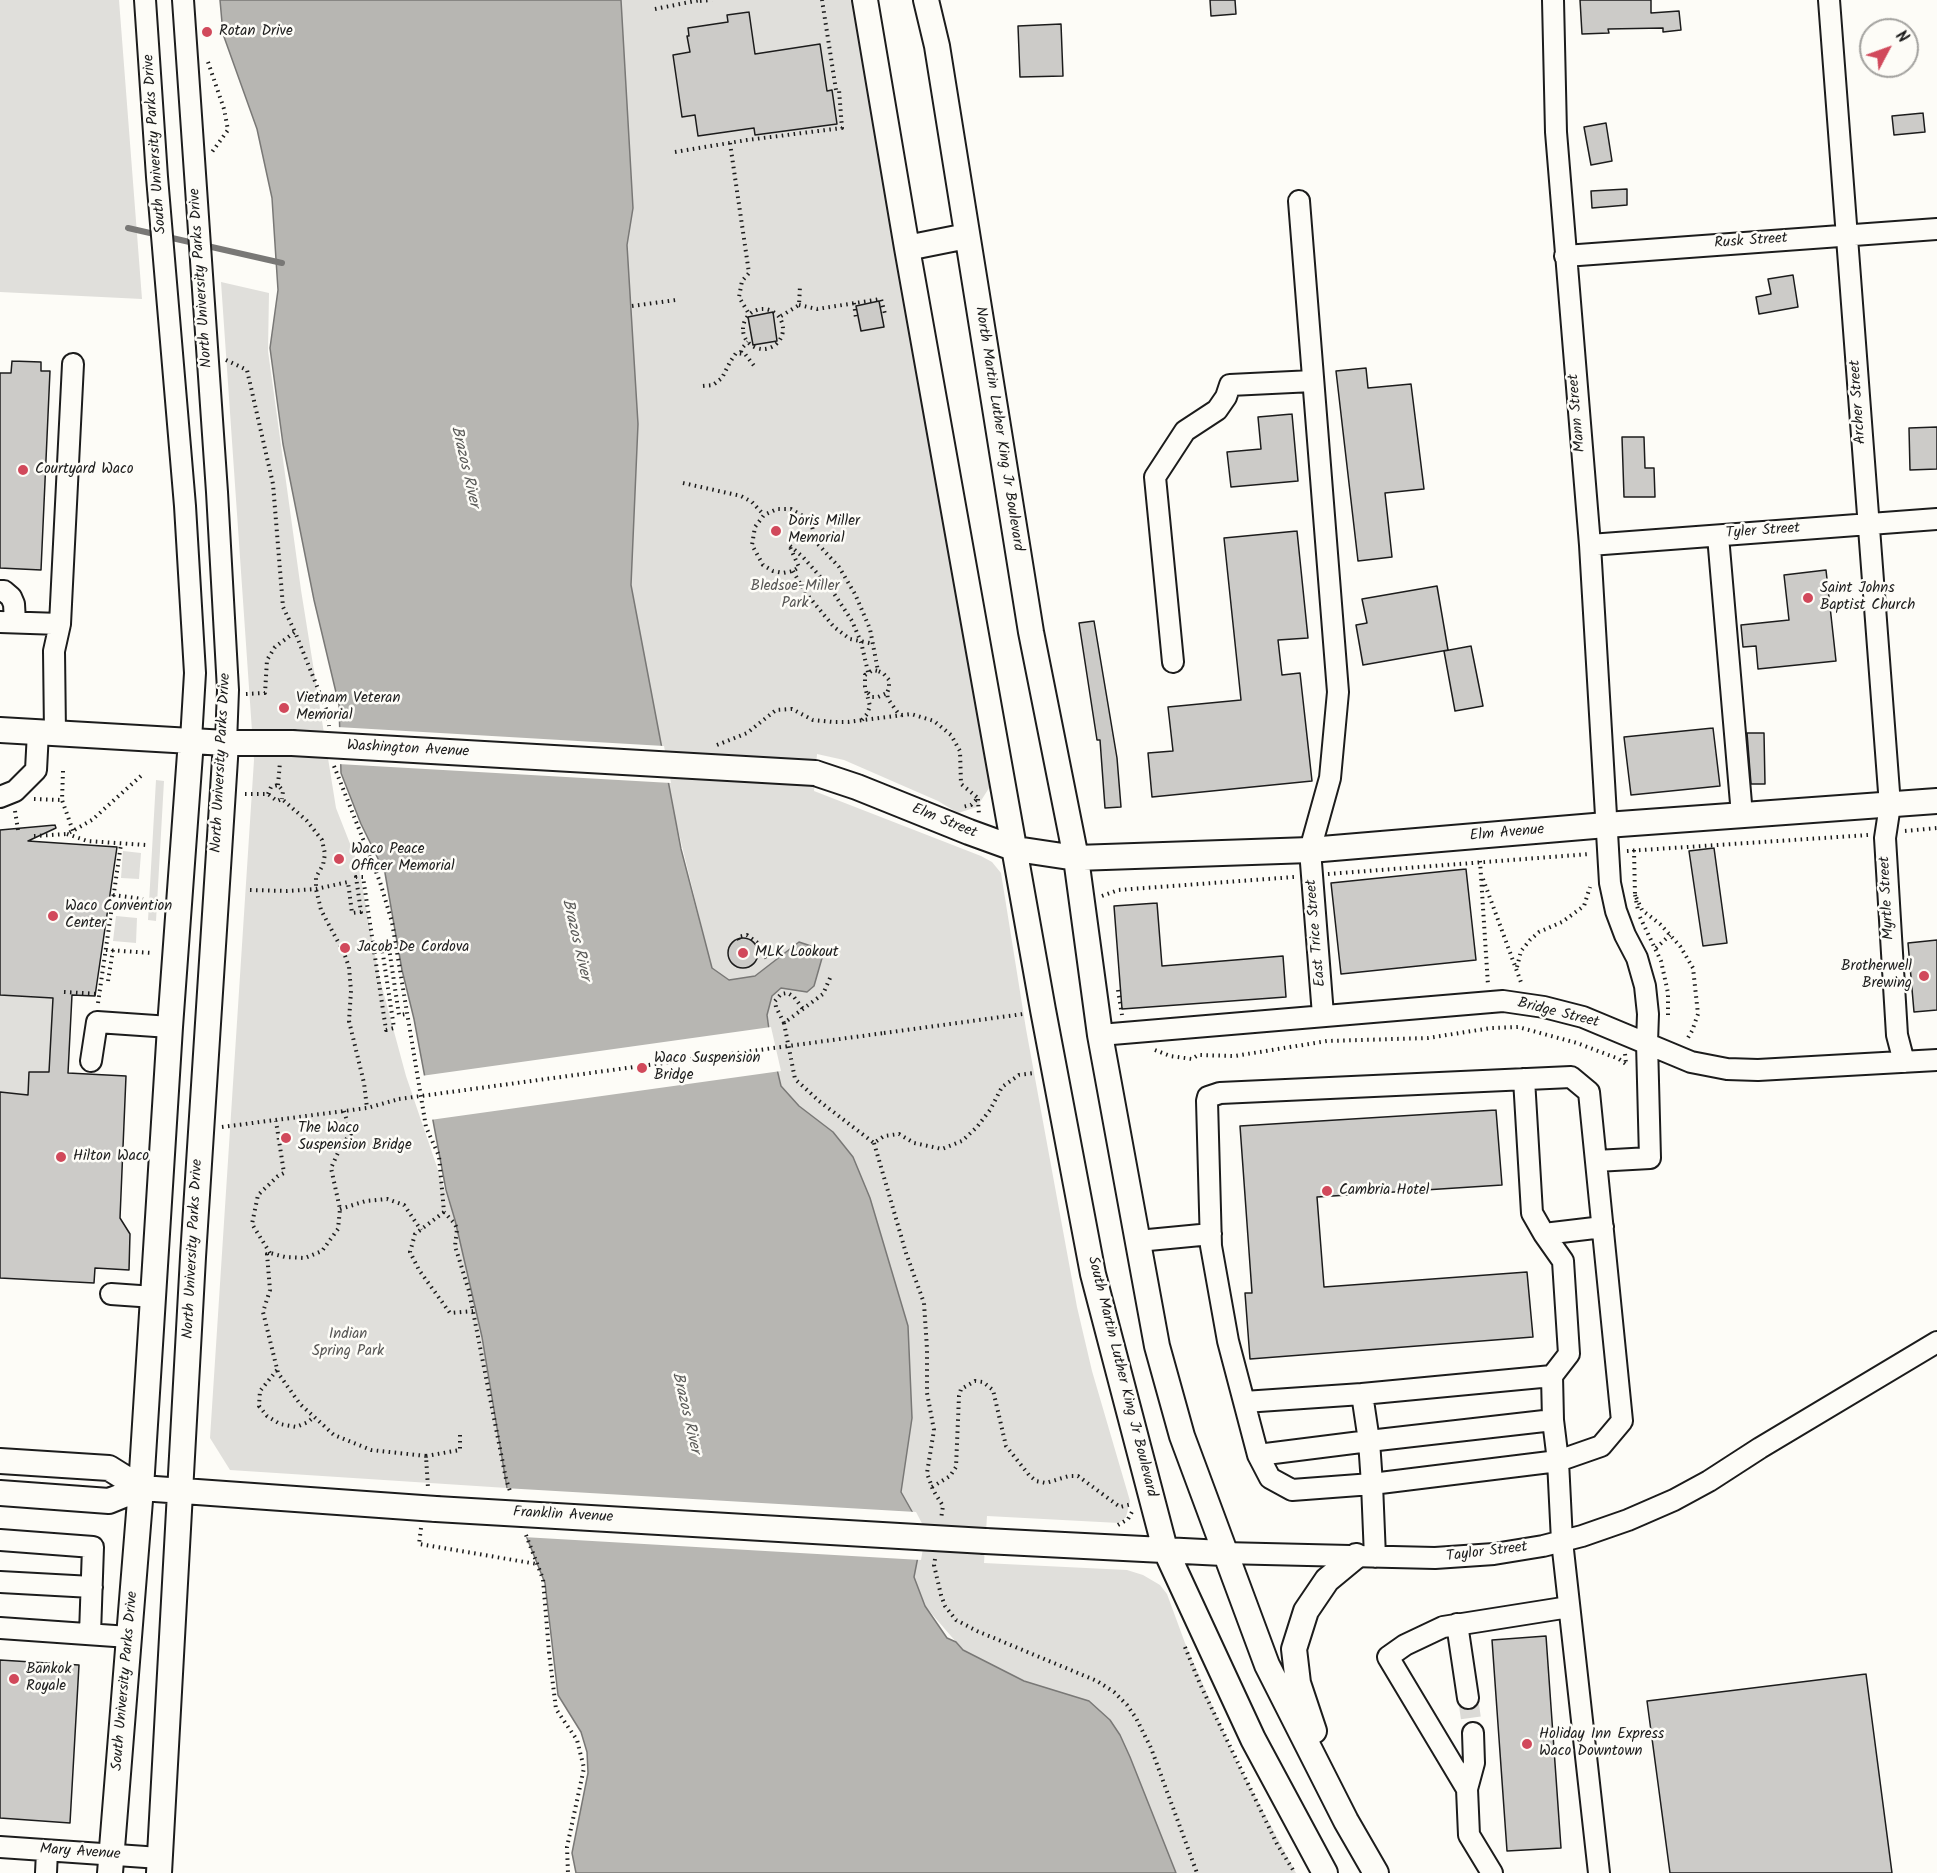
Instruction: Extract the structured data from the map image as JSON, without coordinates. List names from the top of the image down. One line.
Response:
{"streets":{"main road":["South University Parks Drive","North University Parks Drive","North Martin Luther King Jr Boulevard","Washington Avenue","Elm Street","Elm Avenue","South Martin Luther King Jr Boulevard","Franklin Avenue","Taylor Street"],"street":["Rusk Street","Archer Street","Mann Street","Tyler Street","Myrtle Street","East Trice Street","Bridge Street","Mary Avenue"]},"crossings":[["South University Parks Drive","North University Parks Drive"],["South University Parks Drive","Franklin Avenue"],["South University Parks Drive","Mary Avenue"],["Rusk Street","Archer Street"],["Rusk Street","Mann Street"],["North University Parks Drive","Washington Avenue"],["North University Parks Drive","Franklin Avenue"],["Archer Street","Tyler Street"],["Archer Street","Elm Avenue"],["Archer Street","Myrtle Street"],["Mann Street","Tyler Street"],["Mann Street","Elm Avenue"],["Mann Street","Bridge Street"],["North Martin Luther King Jr Boulevard","Elm Street"],["North Martin Luther King Jr Boulevard","Elm Avenue"],["Washington Avenue","Elm Street"],["Elm Street","Elm Avenue"],["Elm Street","South Martin Luther King Jr Boulevard"],["Elm Avenue","Myrtle Street"],["Elm Avenue","East Trice Street"],["Myrtle Street","Bridge Street"],["East Trice Street","Bridge Street"],["South Martin Luther King Jr Boulevard","Taylor Street"],["Franklin Avenue","Taylor Street"]],"water":["Brazos River"],"parks":["Bledsoe-Miller Park","Indian Spring Park"],"places":["Rotan Drive","Courtyard Waco","Doris Miller Memorial","Saint Johns Baptist Church","Vietnam Veteran Memorial","Waco Peace Officer Memorial","Waco Convention Center","Jacob De Cordova","MLK Lookout","Brotherwell Brewing","Waco Suspension Bridge","The Waco Suspension Bridge","Hilton Waco","Cambria Hotel","Bankok Royale","Holiday Inn Express Waco Downtown"],"north":"top right"}
